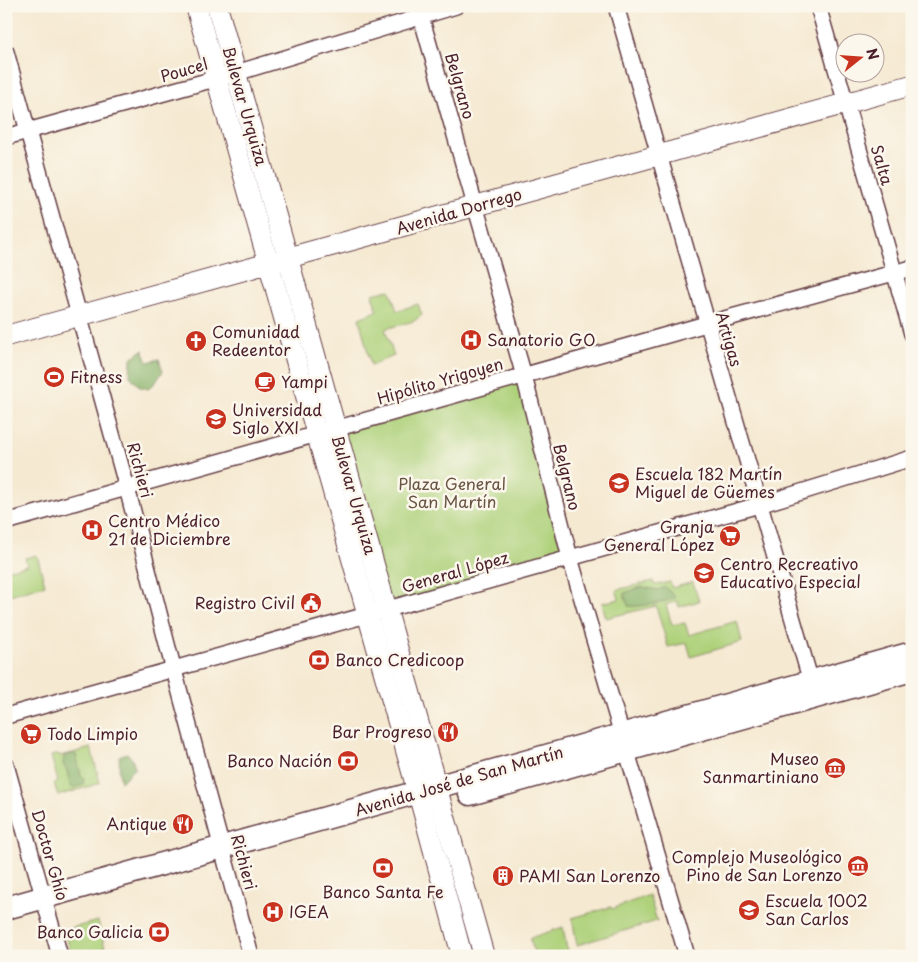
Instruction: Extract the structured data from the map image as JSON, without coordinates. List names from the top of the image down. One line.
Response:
{"streets":{"main road":["Bulevar Urquiza","Avenida Dorrego","Avenida José de San Martín"],"street":["Poucel","Belgrano","Salta","Artigas","Hipólito Yrigoyen","Richieri","General López","Doctor Ghío"]},"crossings":[["Poucel","Belgrano"],["Poucel","Bulevar Urquiza"],["Poucel","Richieri"],["Belgrano","Avenida Dorrego"],["Belgrano","Hipólito Yrigoyen"],["Belgrano","General López"],["Belgrano","Avenida José de San Martín"],["Bulevar Urquiza","Avenida Dorrego"],["Bulevar Urquiza","Hipólito Yrigoyen"],["Bulevar Urquiza","General López"],["Bulevar Urquiza","Avenida José de San Martín"],["Salta","Avenida Dorrego"],["Salta","Hipólito Yrigoyen"],["Avenida Dorrego","Artigas"],["Avenida Dorrego","Richieri"],["Artigas","Hipólito Yrigoyen"],["Artigas","General López"],["Artigas","Avenida José de San Martín"],["Hipólito Yrigoyen","Richieri"],["Richieri","General López"],["Richieri","Avenida José de San Martín"],["Avenida José de San Martín","Doctor Ghío"]],"parks":["Plaza General San Martín"],"places":{"hospital":["Sanatorio GO","Centro Médico 21 de Diciembre","IGEA"],"church":["Comunidad Redeentor"],"sports":["Fitness"],"cafe":["Yampi"],"school or university":["Universidad Siglo XXI","Escuela 182 Martín Miguel de Güemes","Centro Recreativo Educativo Especial","Escuela 1002 San Carlos"],"supermarket":["Granja General López","Todo Limpio"],"public building":["Registro Civil"],"bank":["Banco Credicoop","Banco Nación","Banco Santa Fe","Banco Galicia"],"restaurant":["Bar Progreso","Antique"],"museum":["Museo Sanmartiniano","Complejo Museológico Pino de San Lorenzo"],"building":["PAMI San Lorenzo"]},"north":"right"}
